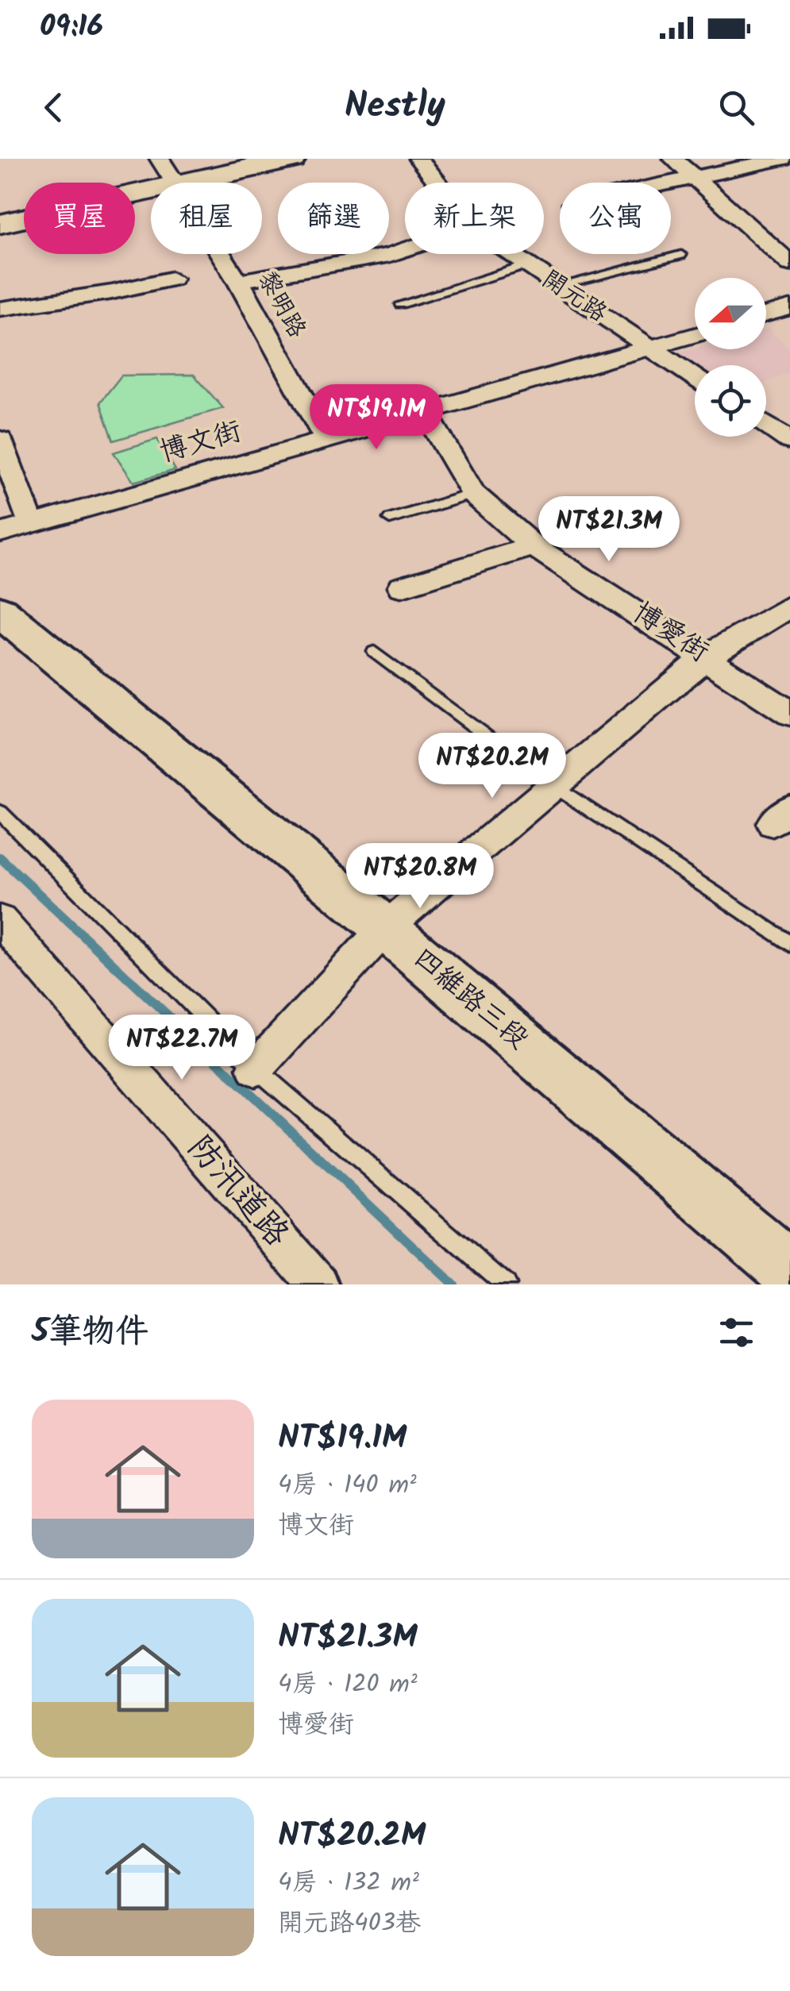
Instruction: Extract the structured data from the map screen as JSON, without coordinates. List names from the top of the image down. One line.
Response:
{"streets":{"street":["開元路","黎明路","博文街","博愛街","四維路三段","防汛道路"]},"crossings":[["開元路","博文街"],["黎明路","博文街"],["博文街","博愛街"]],"north":"left","page":{"status":"09:16","header":"Nestly","chip":["買屋","租屋","篩選","新上架","公寓"],"price":["NT$19.1M","NT$21.3M","NT$20.2M","NT$20.8M","NT$22.7M"],"heading":"5筆物件","list":[{"name":"NT$19.1M","note":"4房 · 140 m² · 博文街"},{"name":"NT$21.3M","note":"4房 · 120 m² · 博愛街"},{"name":"NT$20.2M","note":"4房 · 132 m² · 開元路403巷"}]}}
